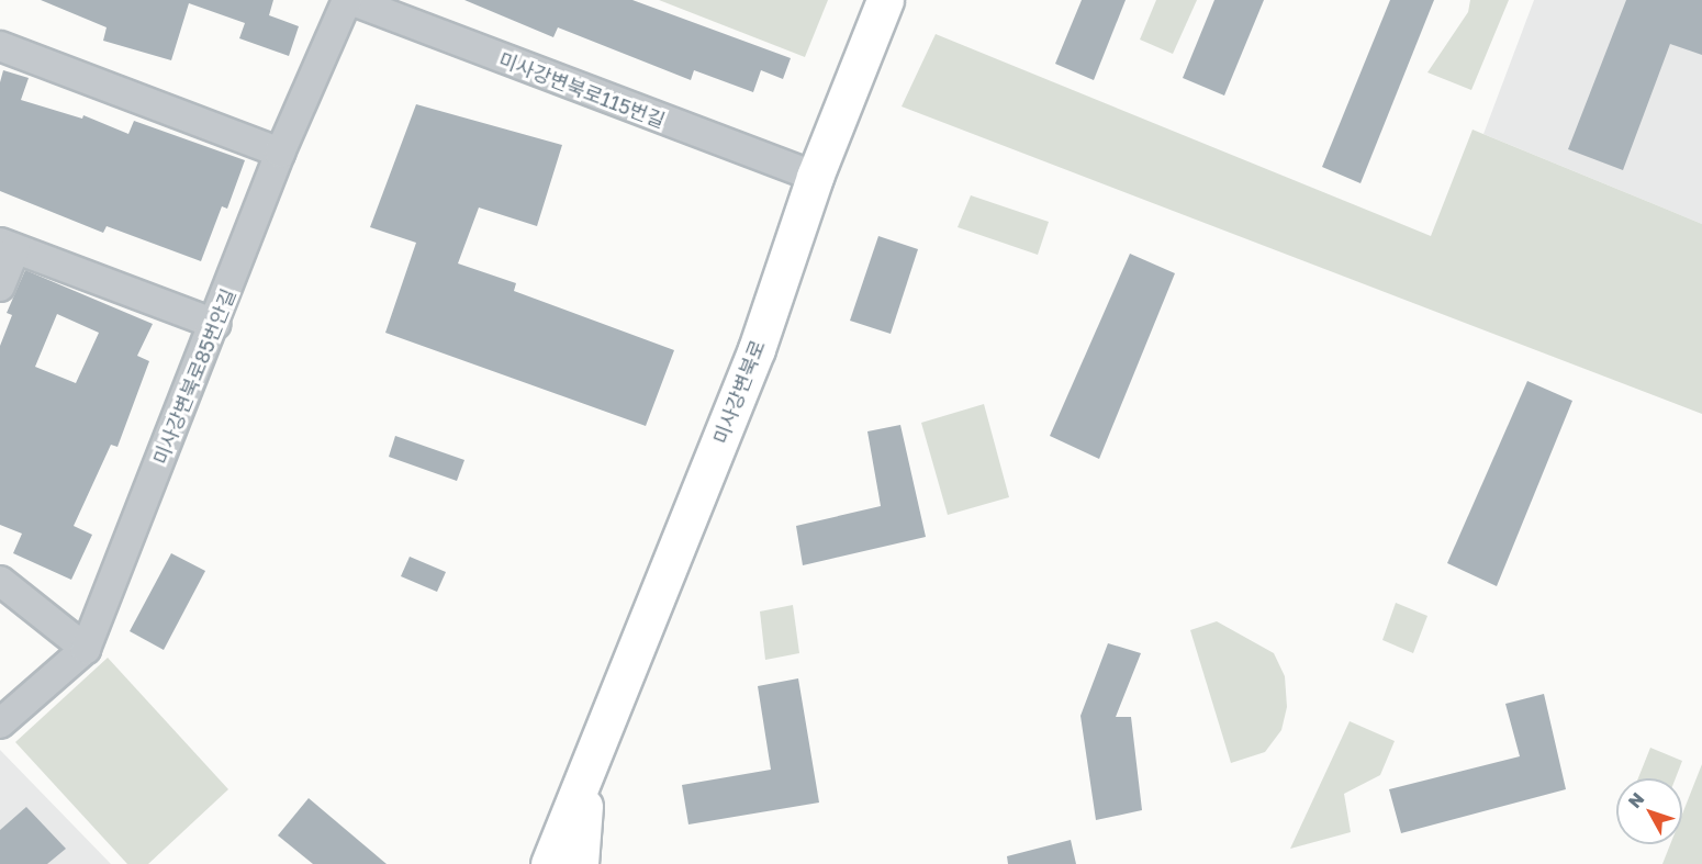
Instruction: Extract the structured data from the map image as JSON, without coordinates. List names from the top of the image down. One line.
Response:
{"streets":{"street":["미사강변북로115번길","미사강변북로85번안길","미사강변북로"]},"crossings":[["미사강변북로115번길","미사강변북로85번안길"],["미사강변북로115번길","미사강변북로"]],"north":"top left"}
